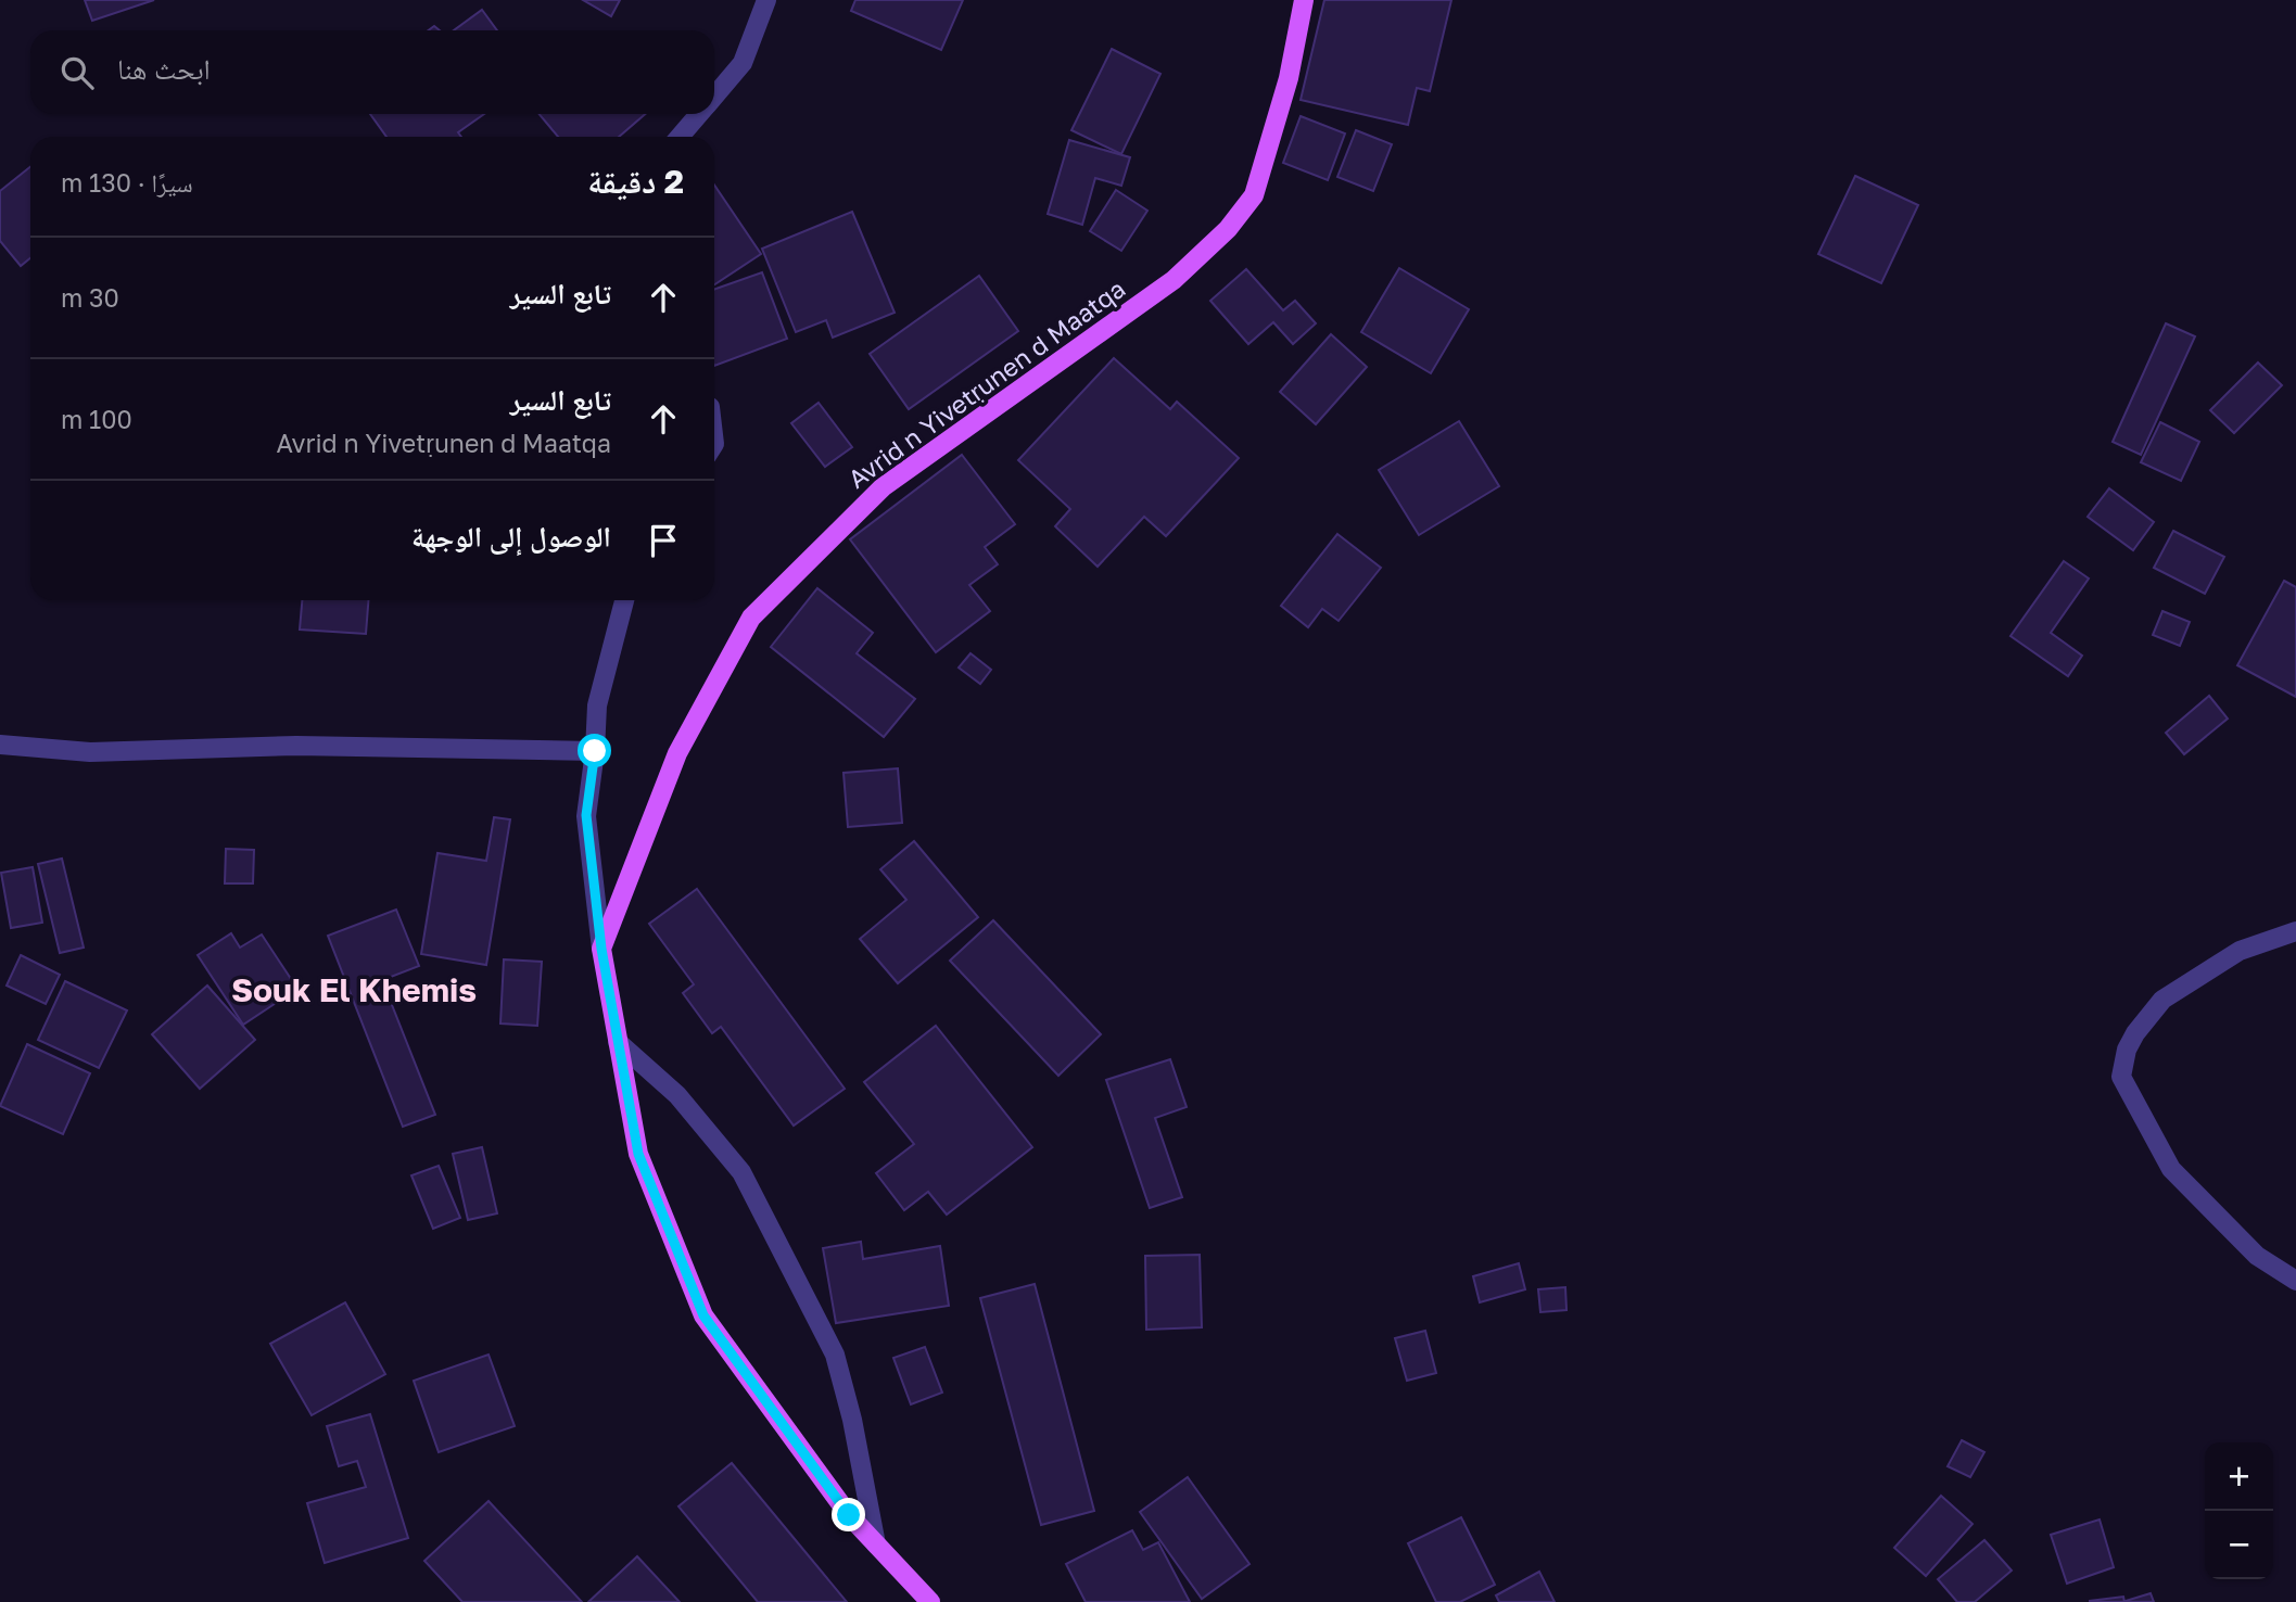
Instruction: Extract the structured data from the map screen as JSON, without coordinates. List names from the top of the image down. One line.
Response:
{"streets":{"main road":["Avrid n Yivetṛunen d Maatqa"]},"districts":["Souk El Khemis"],"page":{"search":"ابحث هنا","heading":["2 دقيقة","سيرًا · 130 m"],"list":[["تابع السير","30 m"],["تابع السير","Avrid n Yivetṛunen d Maatqa","100 m"],"الوصول إلى الوجهة"],"map_buttons":["+","−"]}}
